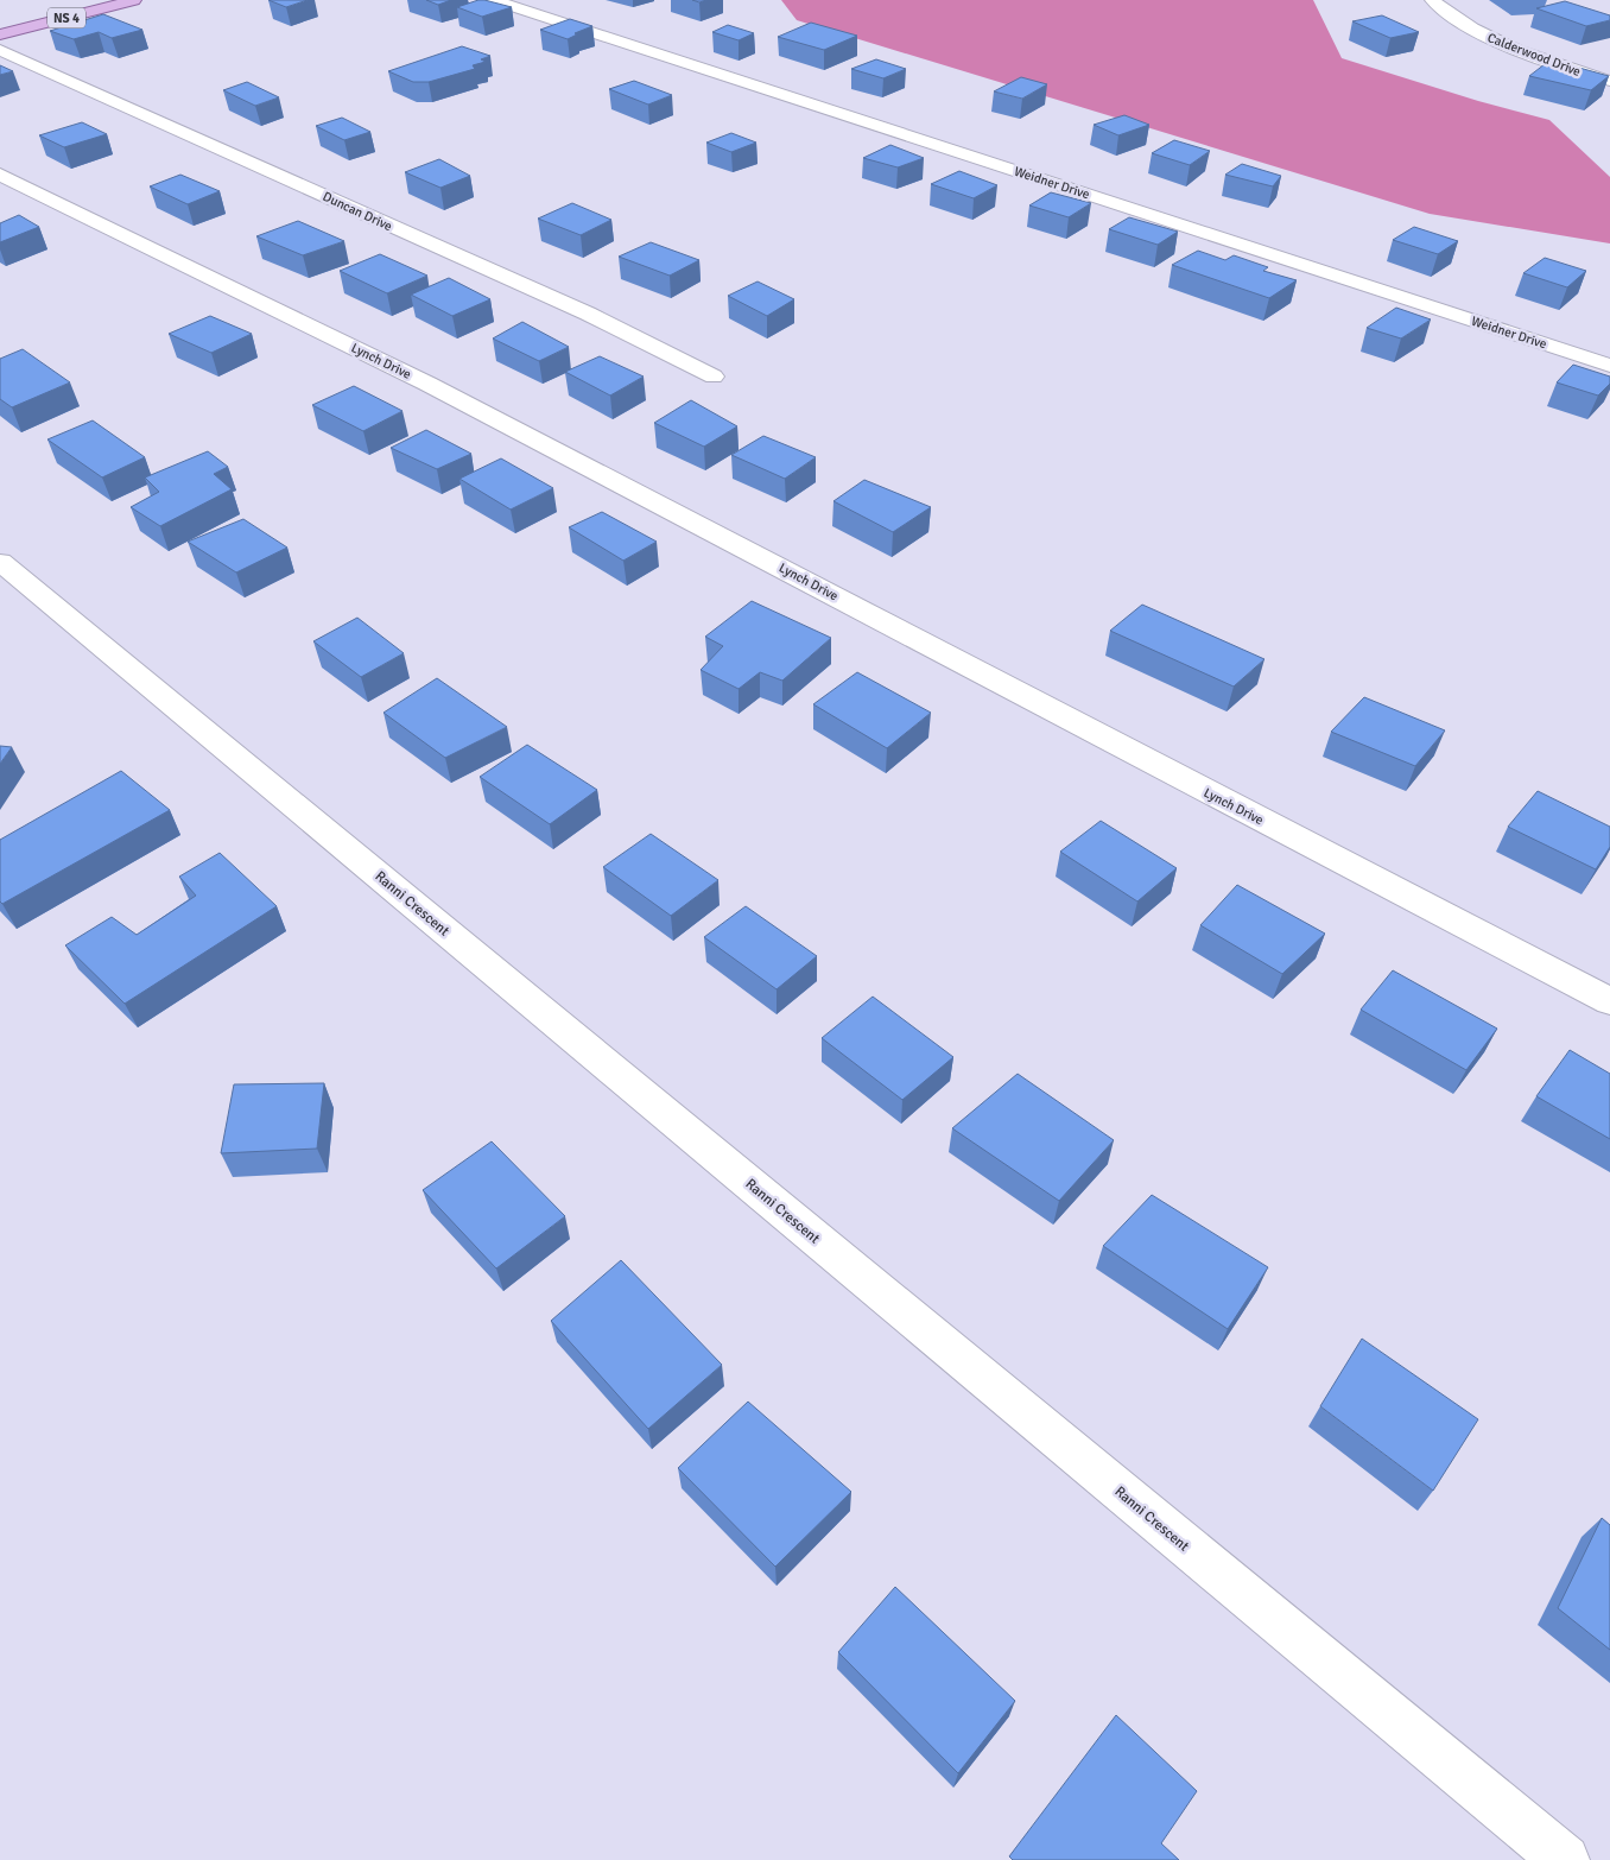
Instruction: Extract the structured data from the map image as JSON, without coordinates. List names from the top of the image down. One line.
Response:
{"streets":{"main road":["NS 4"],"street":["Calderwood Drive","Weidner Drive","Duncan Drive","Lynch Drive","Ranni Crescent"]}}
